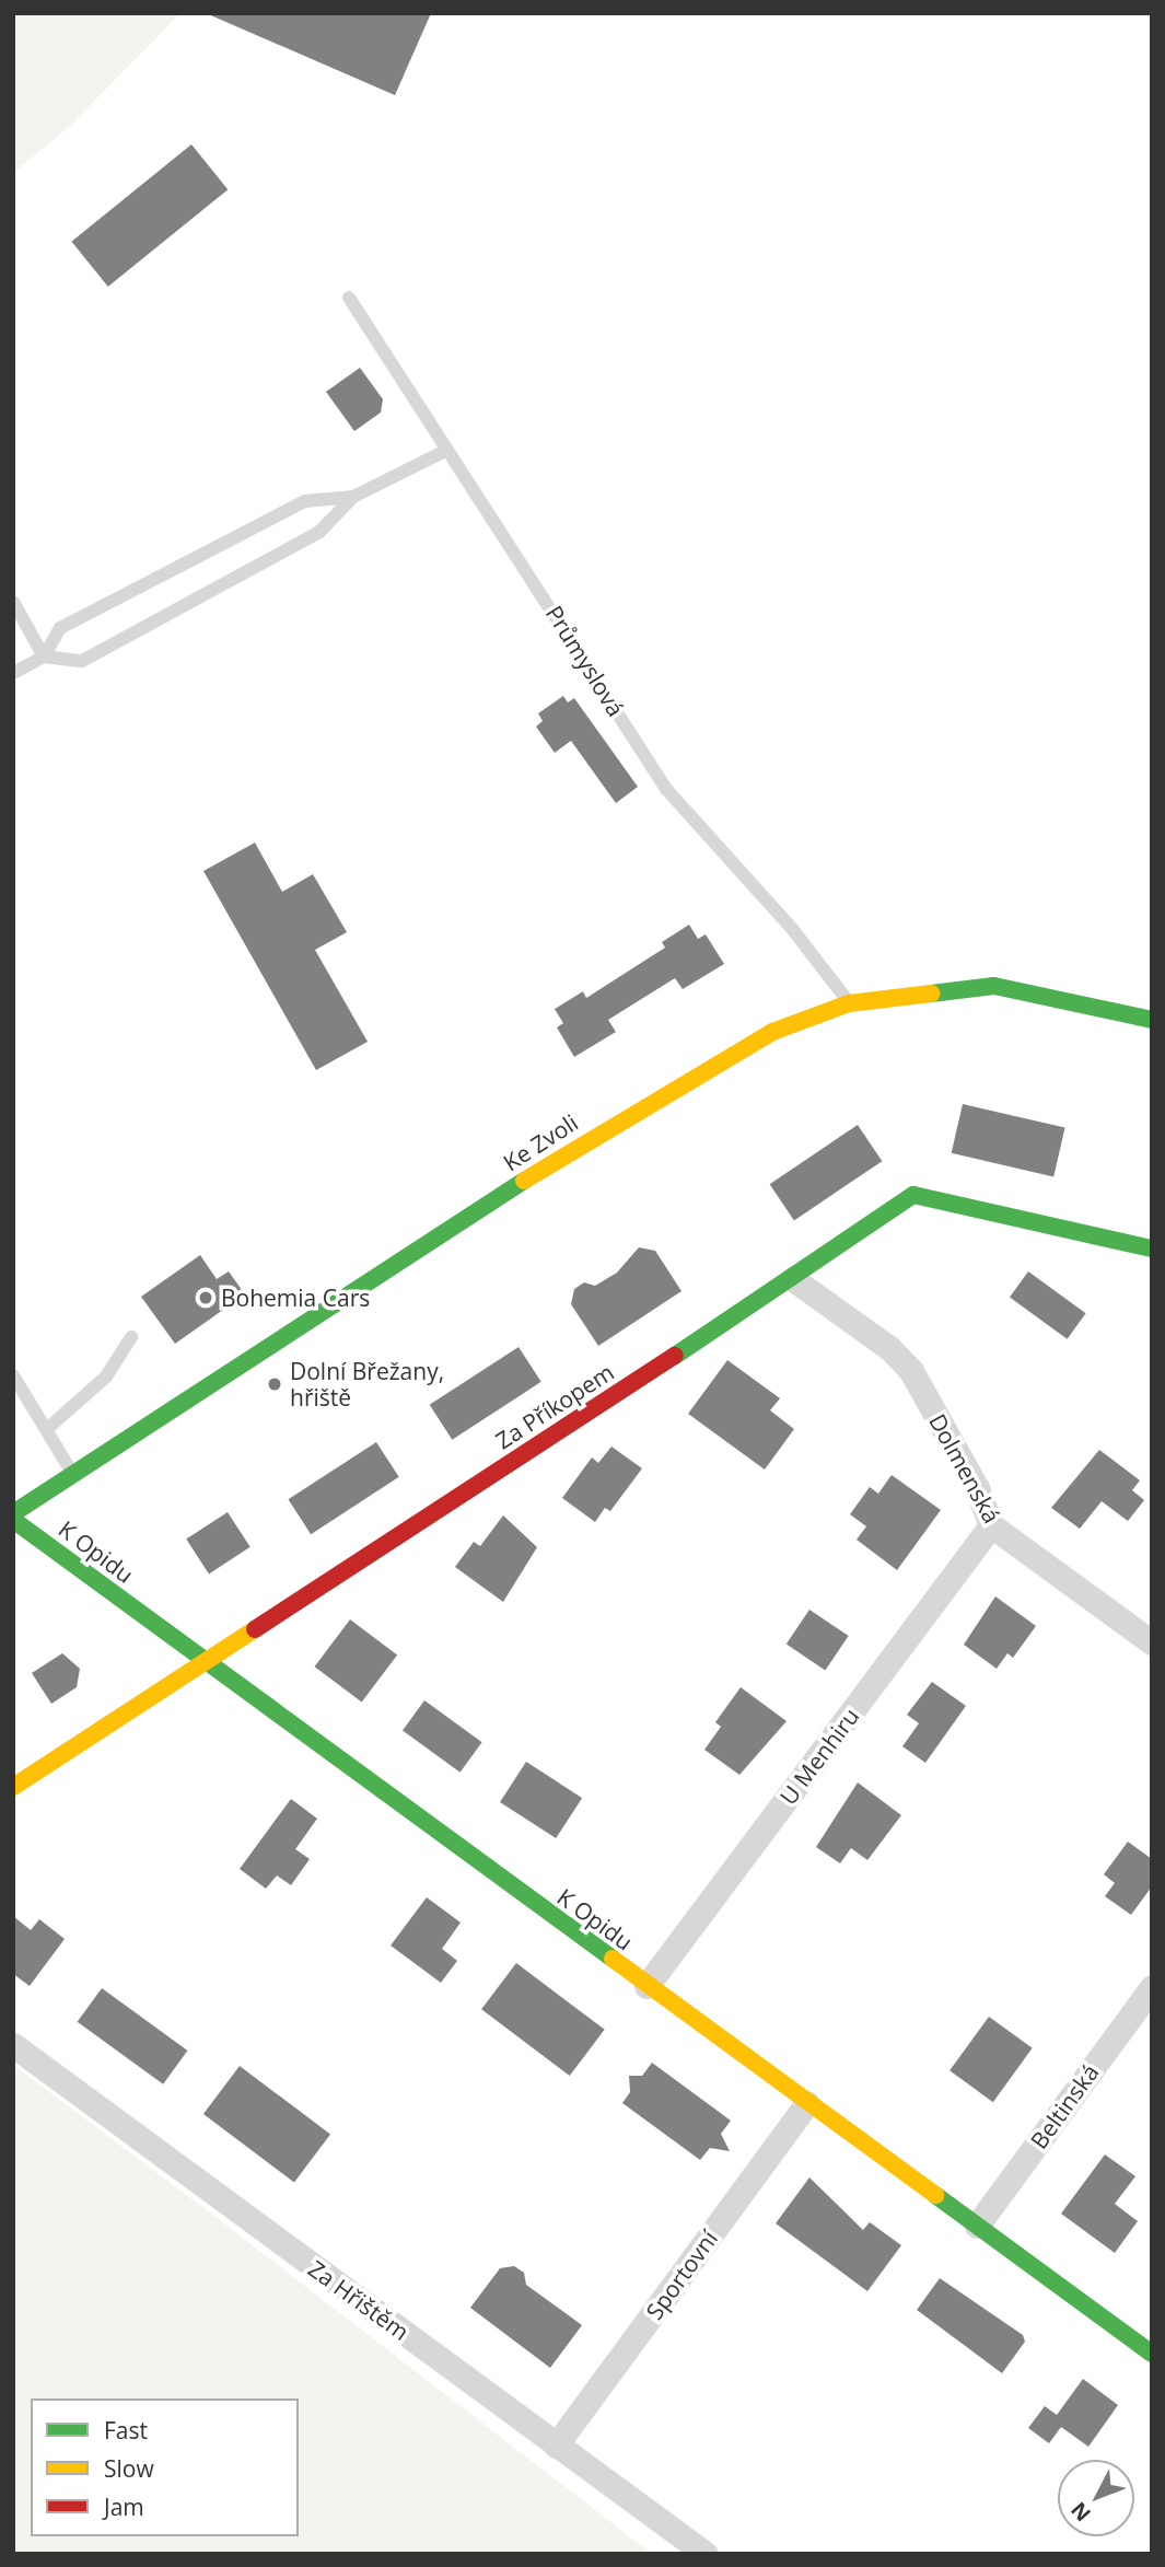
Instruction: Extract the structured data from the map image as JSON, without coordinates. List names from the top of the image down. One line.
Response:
{"streets":{"street":["Ke Zvoli","Za Příkopem","Dolmenská","K Opidu","U Menhiru","Beltinská","Sportovní","Za Hřištěm"],"lane":["Průmyslová"]},"crossings":[["Průmyslová","Ke Zvoli"],["Za Příkopem","Dolmenská"],["Za Příkopem","K Opidu"],["Dolmenská","U Menhiru"],["K Opidu","U Menhiru"],["K Opidu","Beltinská"],["K Opidu","Sportovní"],["Sportovní","Za Hřištěm"]],"places":["Bohemia Cars","Dolní Břežany, hřiště"],"legend":["Fast","Slow","Jam"],"north":"bottom left"}
